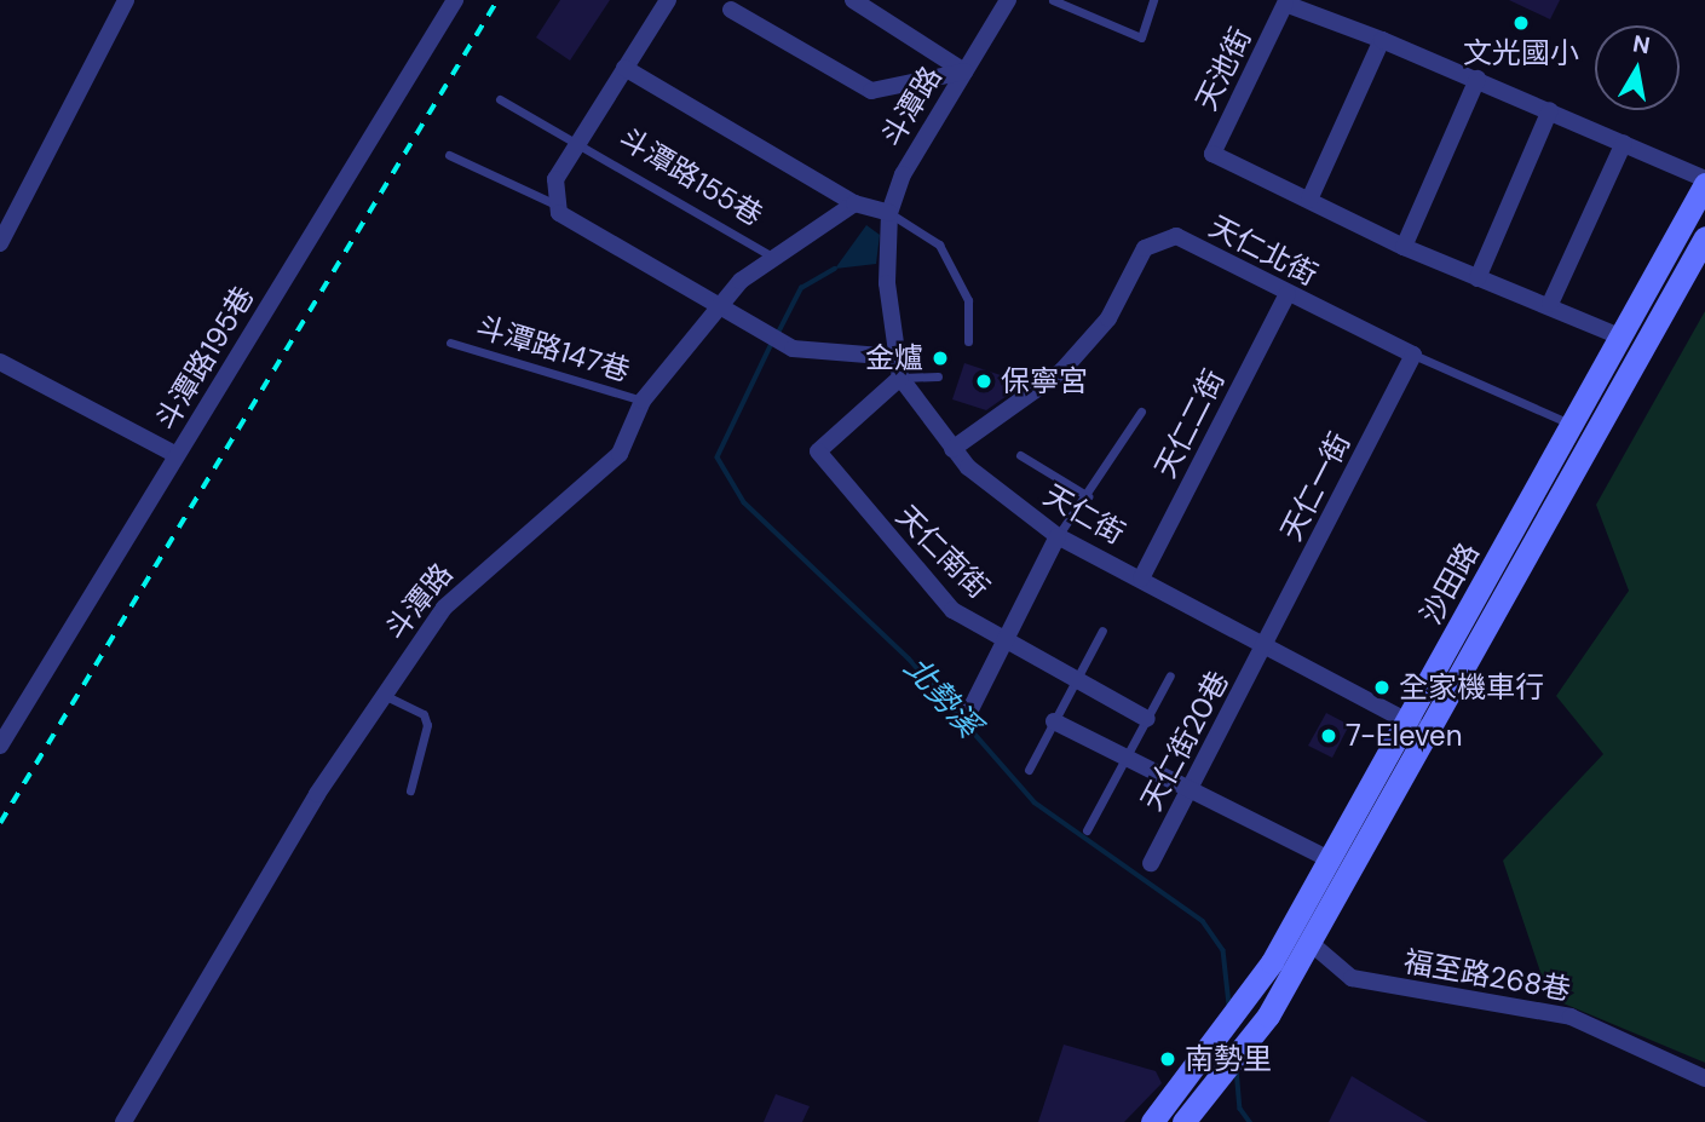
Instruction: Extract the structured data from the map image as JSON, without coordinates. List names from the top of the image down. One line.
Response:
{"streets":{"street":["天池街","斗潭路","斗潭路155巷","天仁北街","斗潭路195巷","天仁二街","天仁一街","天仁街","天仁南街","沙田路","天仁街20巷","福至路268巷"],"lane":["斗潭路147巷"]},"crossings":[["天池街","沙田路"],["斗潭路","斗潭路155巷"],["斗潭路","斗潭路147巷"],["斗潭路","天仁街"],["天仁北街","天仁二街"],["天仁北街","天仁一街"],["天仁北街","天仁街"],["天仁北街","沙田路"],["天仁二街","天仁街"],["天仁一街","天仁街"],["天仁一街","天仁街20巷"],["天仁街","天仁南街"],["天仁街","沙田路"],["天仁街","天仁街20巷"],["沙田路","福至路268巷"]],"water":["北勢溪"],"places":["文光國小","金爐","保寧宮","全家機車行","7-Eleven","南勢里"],"north":"top"}
